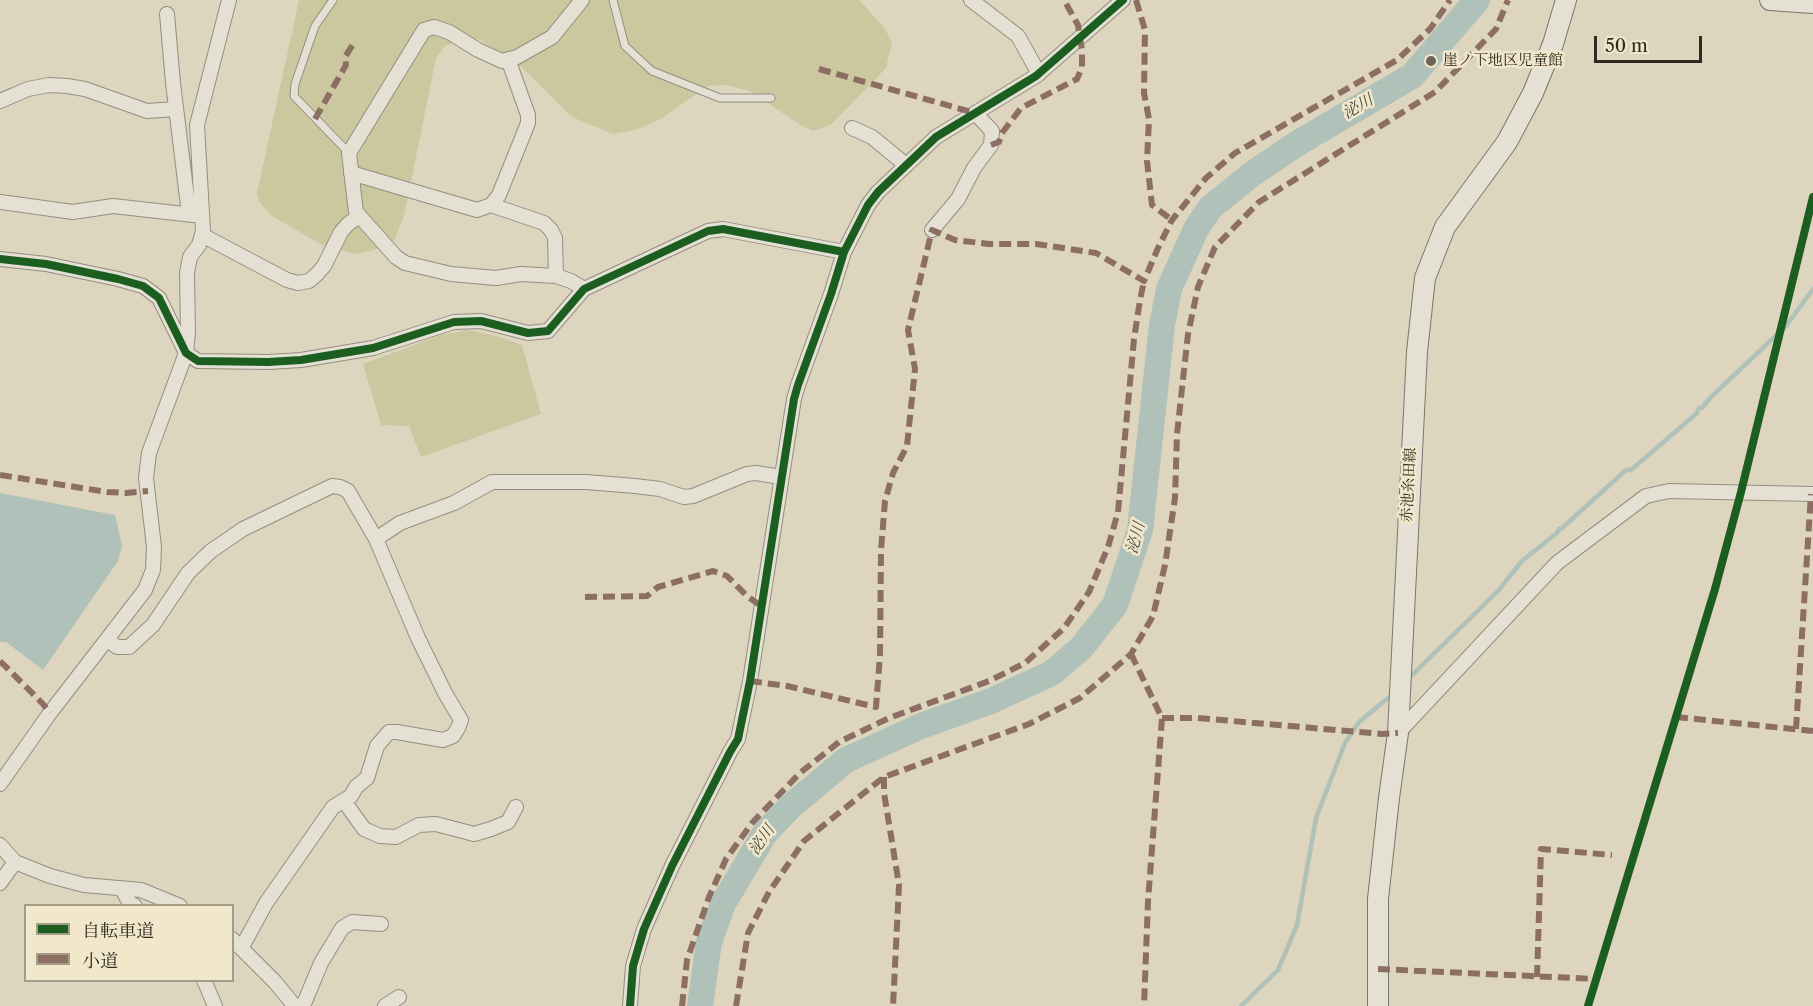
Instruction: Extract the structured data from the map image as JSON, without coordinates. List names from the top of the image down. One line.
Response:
{"streets":{"main road":["赤池糸田線"]},"water":["泌川"],"places":["崖ノ下地区児童館"],"legend":["自転車道","小道"],"scale_bar":"50 m"}
